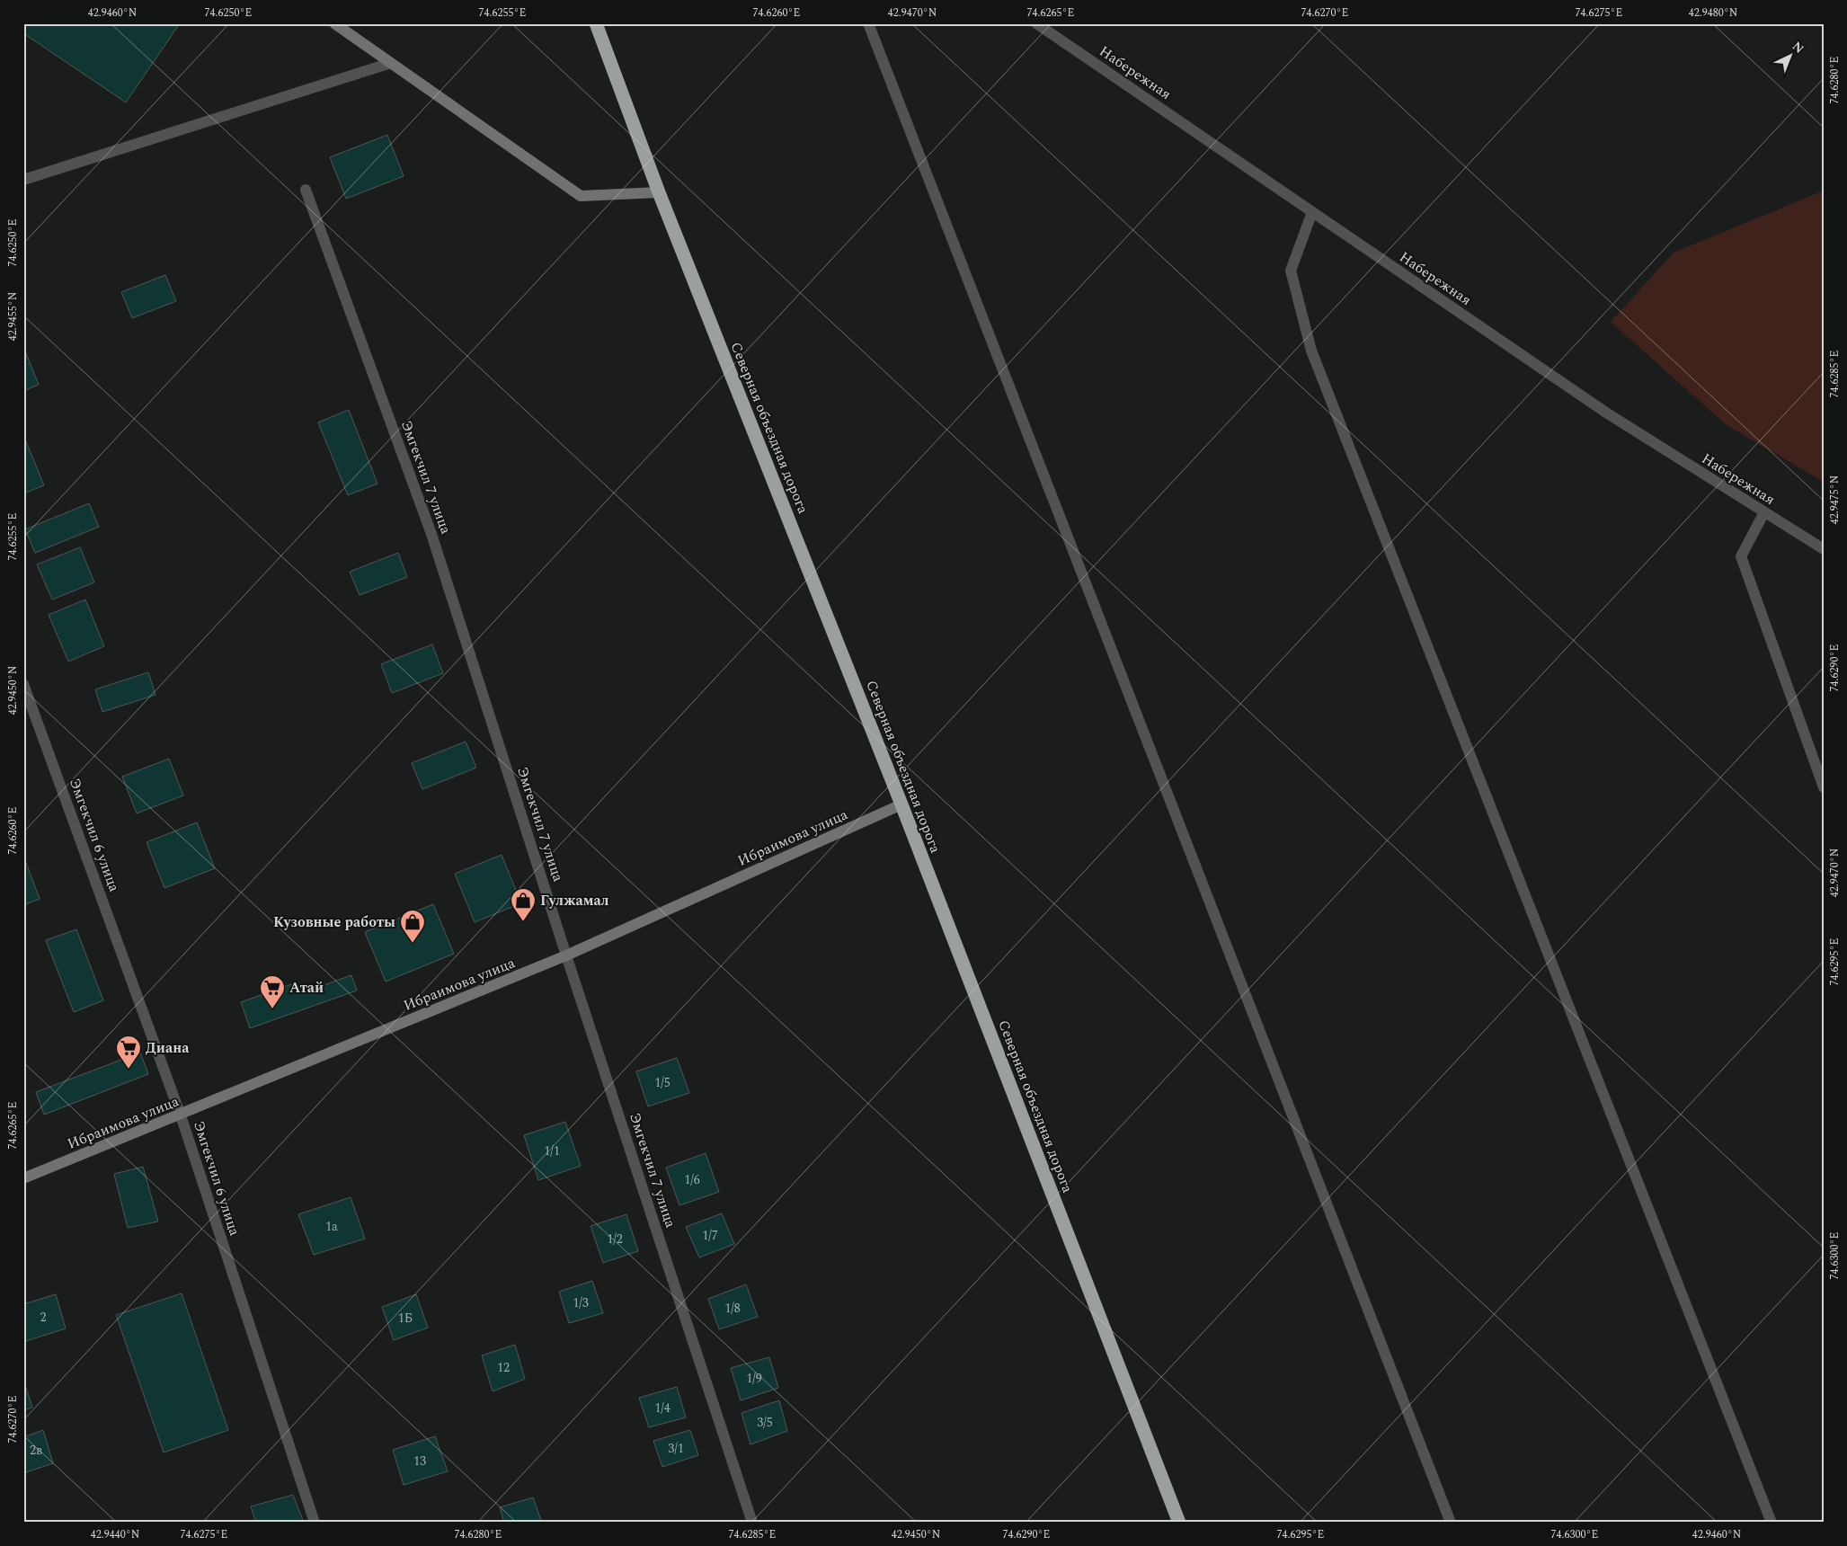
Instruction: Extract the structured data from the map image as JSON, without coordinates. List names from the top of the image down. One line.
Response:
{"streets":{"highway":["Северная объездная дорога"],"main road":["Ибраимова улица"],"street":["Набережная","Эмгекчил 7 улица","Эмгекчил 6 улица"]},"crossings":[["Северная объездная дорога","Ибраимова улица"],["Эмгекчил 7 улица","Ибраимова улица"],["Эмгекчил 6 улица","Ибраимова улица"]],"places":{"shop":["Гулжамал","Кузовные работы"],"supermarket":["Атай","Диана"]},"house_numbers":["1/5","1/1","1/6","1а","1/7","1/2","1/3","1/8","2","1Б","12","1/9","1/4","3/5","3/1","2в","13"],"north":"top right","coordinates":["42.9460°N","74.6250°E","74.6255°E","74.6260°E","42.9470°N","74.6265°E","74.6270°E","74.6275°E","42.9480°N","74.6280°E","42.9455°N","74.6285°E","42.9475°N","74.6290°E","42.9450°N","74.6295°E","74.6300°E","42.9440°N"]}
